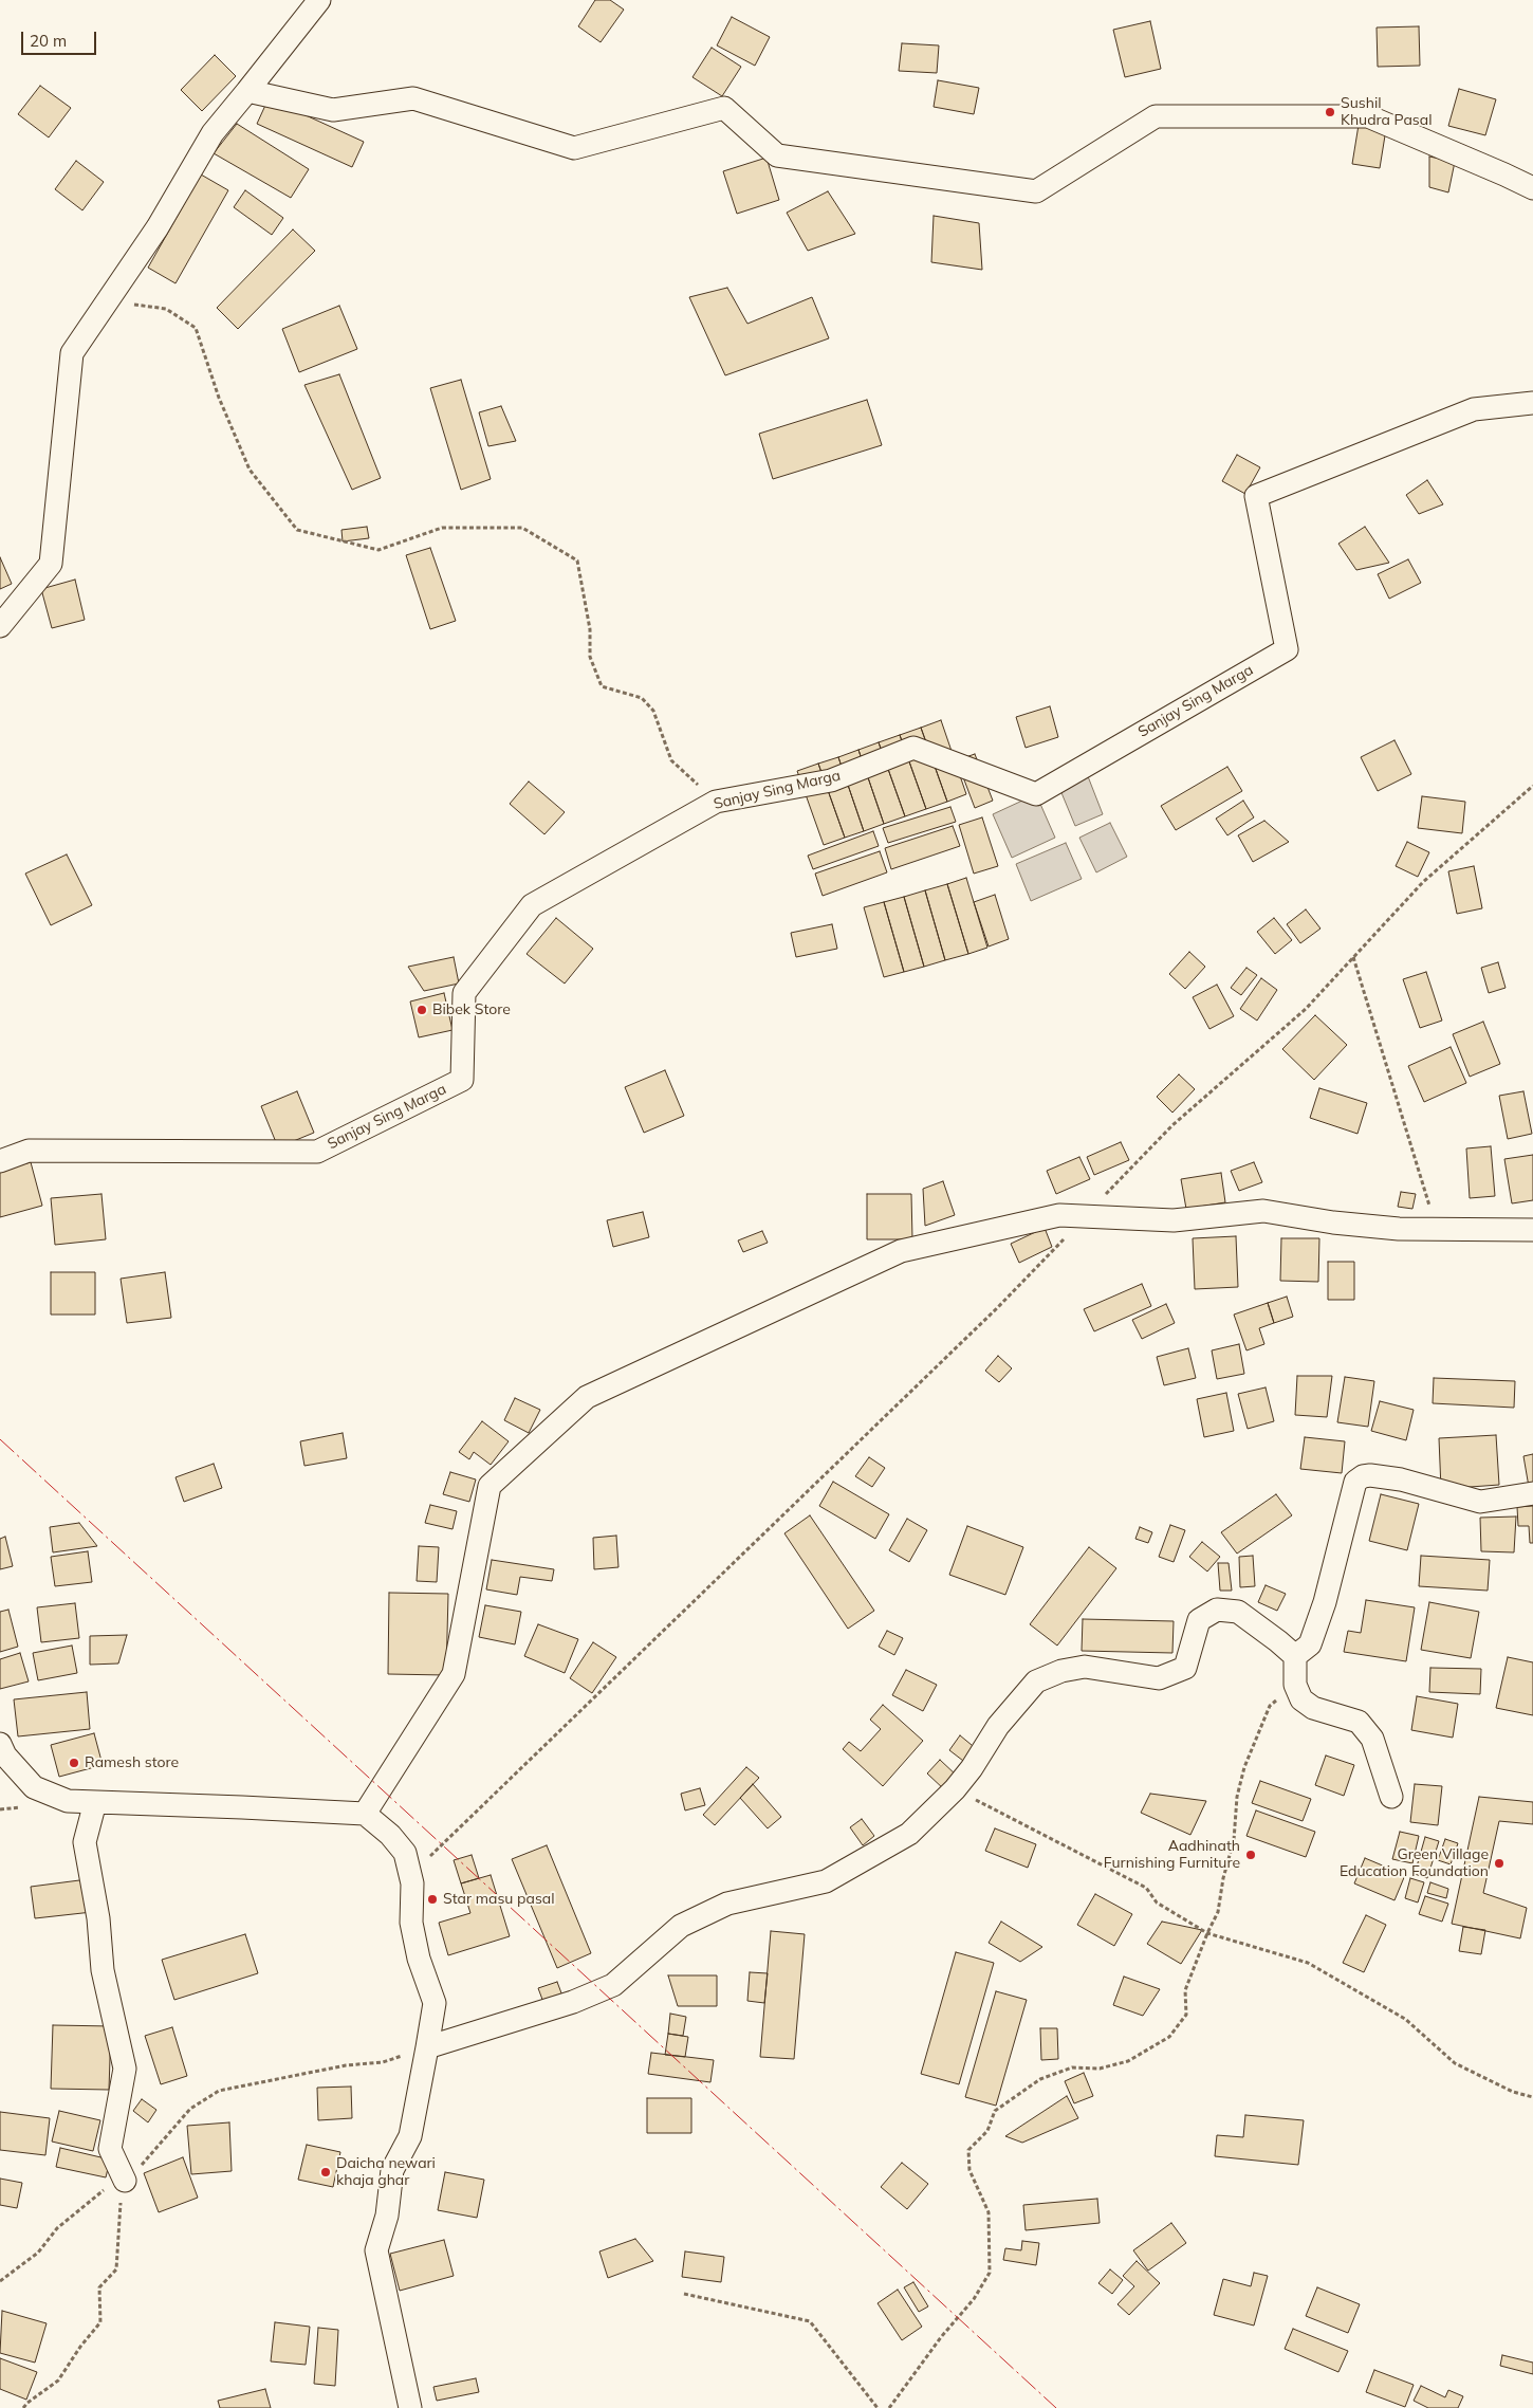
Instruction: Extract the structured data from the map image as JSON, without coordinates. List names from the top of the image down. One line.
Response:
{"streets":{"street":["Sanjay Sing Marga"]},"places":["Sushil Khudra Pasal","Bibek Store","Ramesh store","Aadhinath Furnishing Furniture","Green Village Education Foundation","Star masu pasal","Daicha newari khaja ghar"],"scale_bar":"20 m"}
